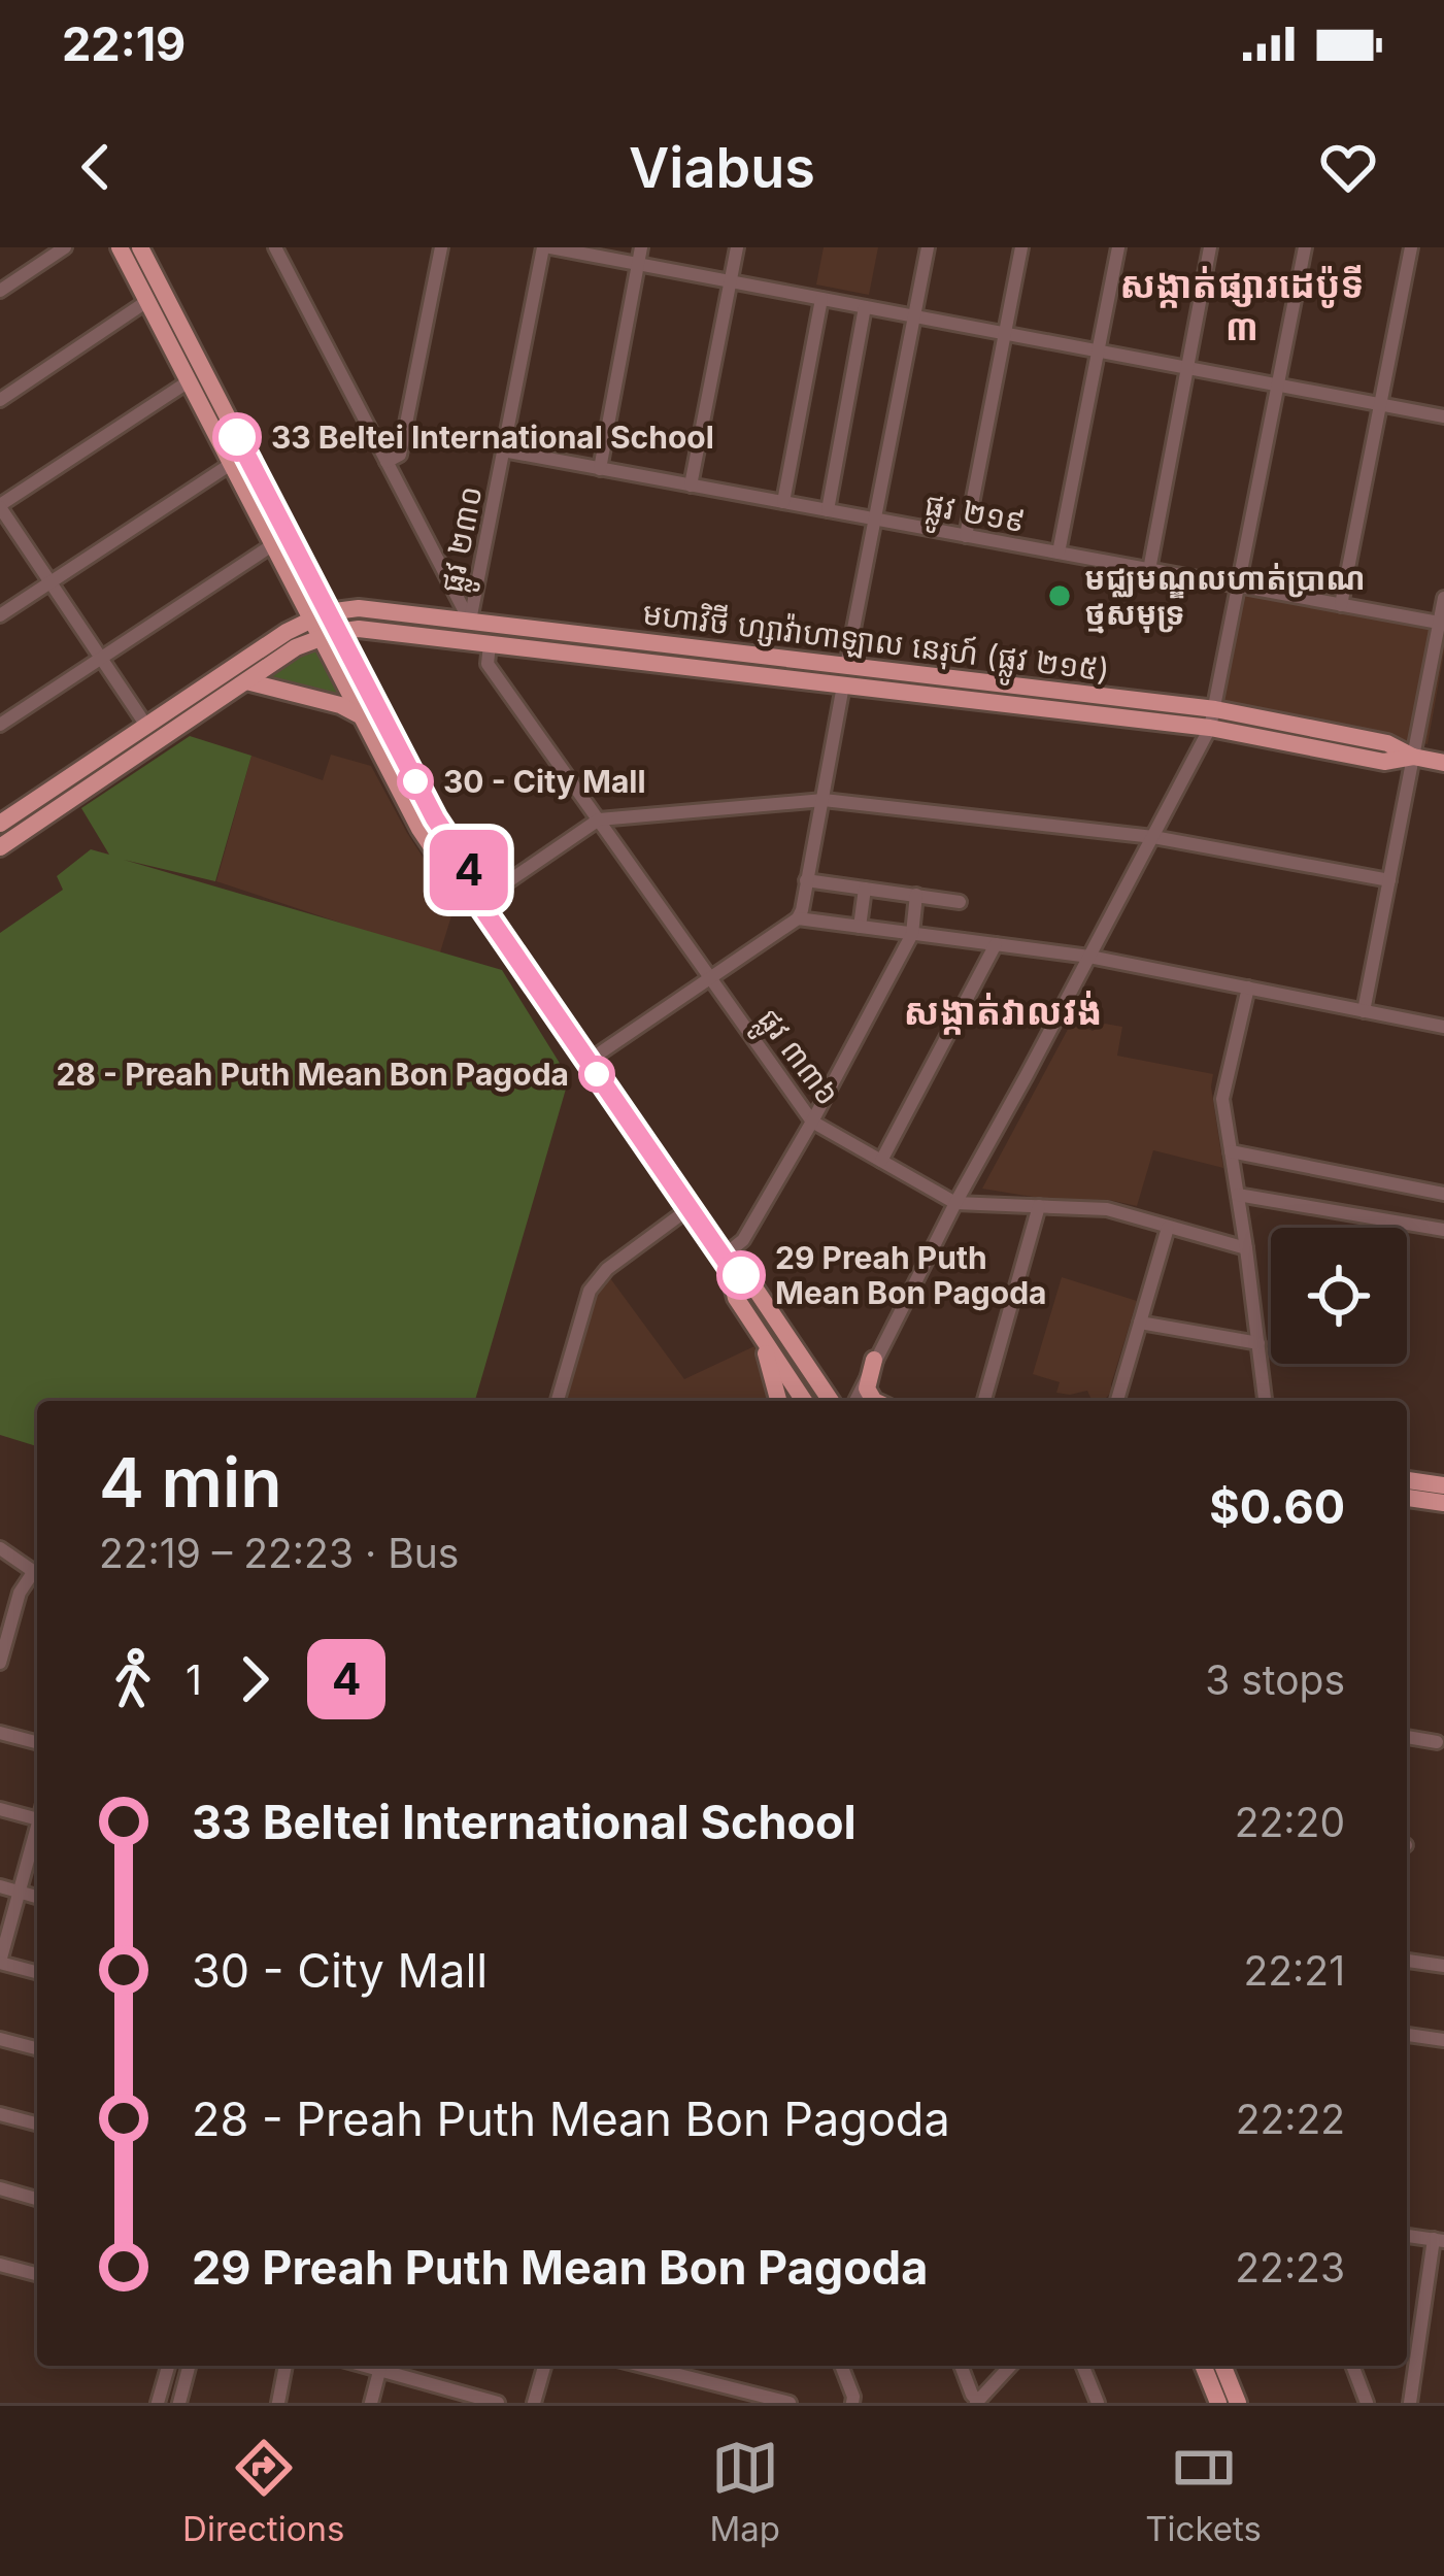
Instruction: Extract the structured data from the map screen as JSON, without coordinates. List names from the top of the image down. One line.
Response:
{"streets":{"main road":["មហាវិថី ហ្សាវ៉ាហាឡាល នេរុហ៍ (ផ្លូវ ២១៥)"],"street":["ផ្លូវ ២១៩","ផ្លូវ ២៣០","ផ្លូវ ៣៣៦"]},"crossings":[["ផ្លូវ ២១៩","ផ្លូវ ២៣០"],["ផ្លូវ ២៣០","មហាវិថី ហ្សាវ៉ាហាឡាល នេរុហ៍ (ផ្លូវ ២១៥)"],["មហាវិថី ហ្សាវ៉ាហាឡាល នេរុហ៍ (ផ្លូវ ២១៥)","ផ្លូវ ៣៣៦"]],"districts":["សង្កាត់ផ្សារដេប៉ូទី ៣","សង្កាត់វាលវង់"],"places":["33 Beltei International School","មជ្ឈមណ្ឌលហាត់ប្រាណ ថ្មសមុទ្រ","30 - City Mall","28 - Preah Puth Mean Bon Pagoda","29 Preah Puth Mean Bon Pagoda"],"lines":["bus line 4"],"page":{"status":"22:19","header":"Viabus","on_map":"4","heading":["4 min","22:19 – 22:23 · Bus","$0.60"],"legs":["1","4","3 stops"],"list":[{"name":"33 Beltei International School","value":"22:20"},{"name":"30 - City Mall","value":"22:21"},{"name":"28 - Preah Puth Mean Bon Pagoda","value":"22:22"},{"name":"29 Preah Puth Mean Bon Pagoda","value":"22:23"}],"tabs":["Directions","Map","Tickets"]}}
